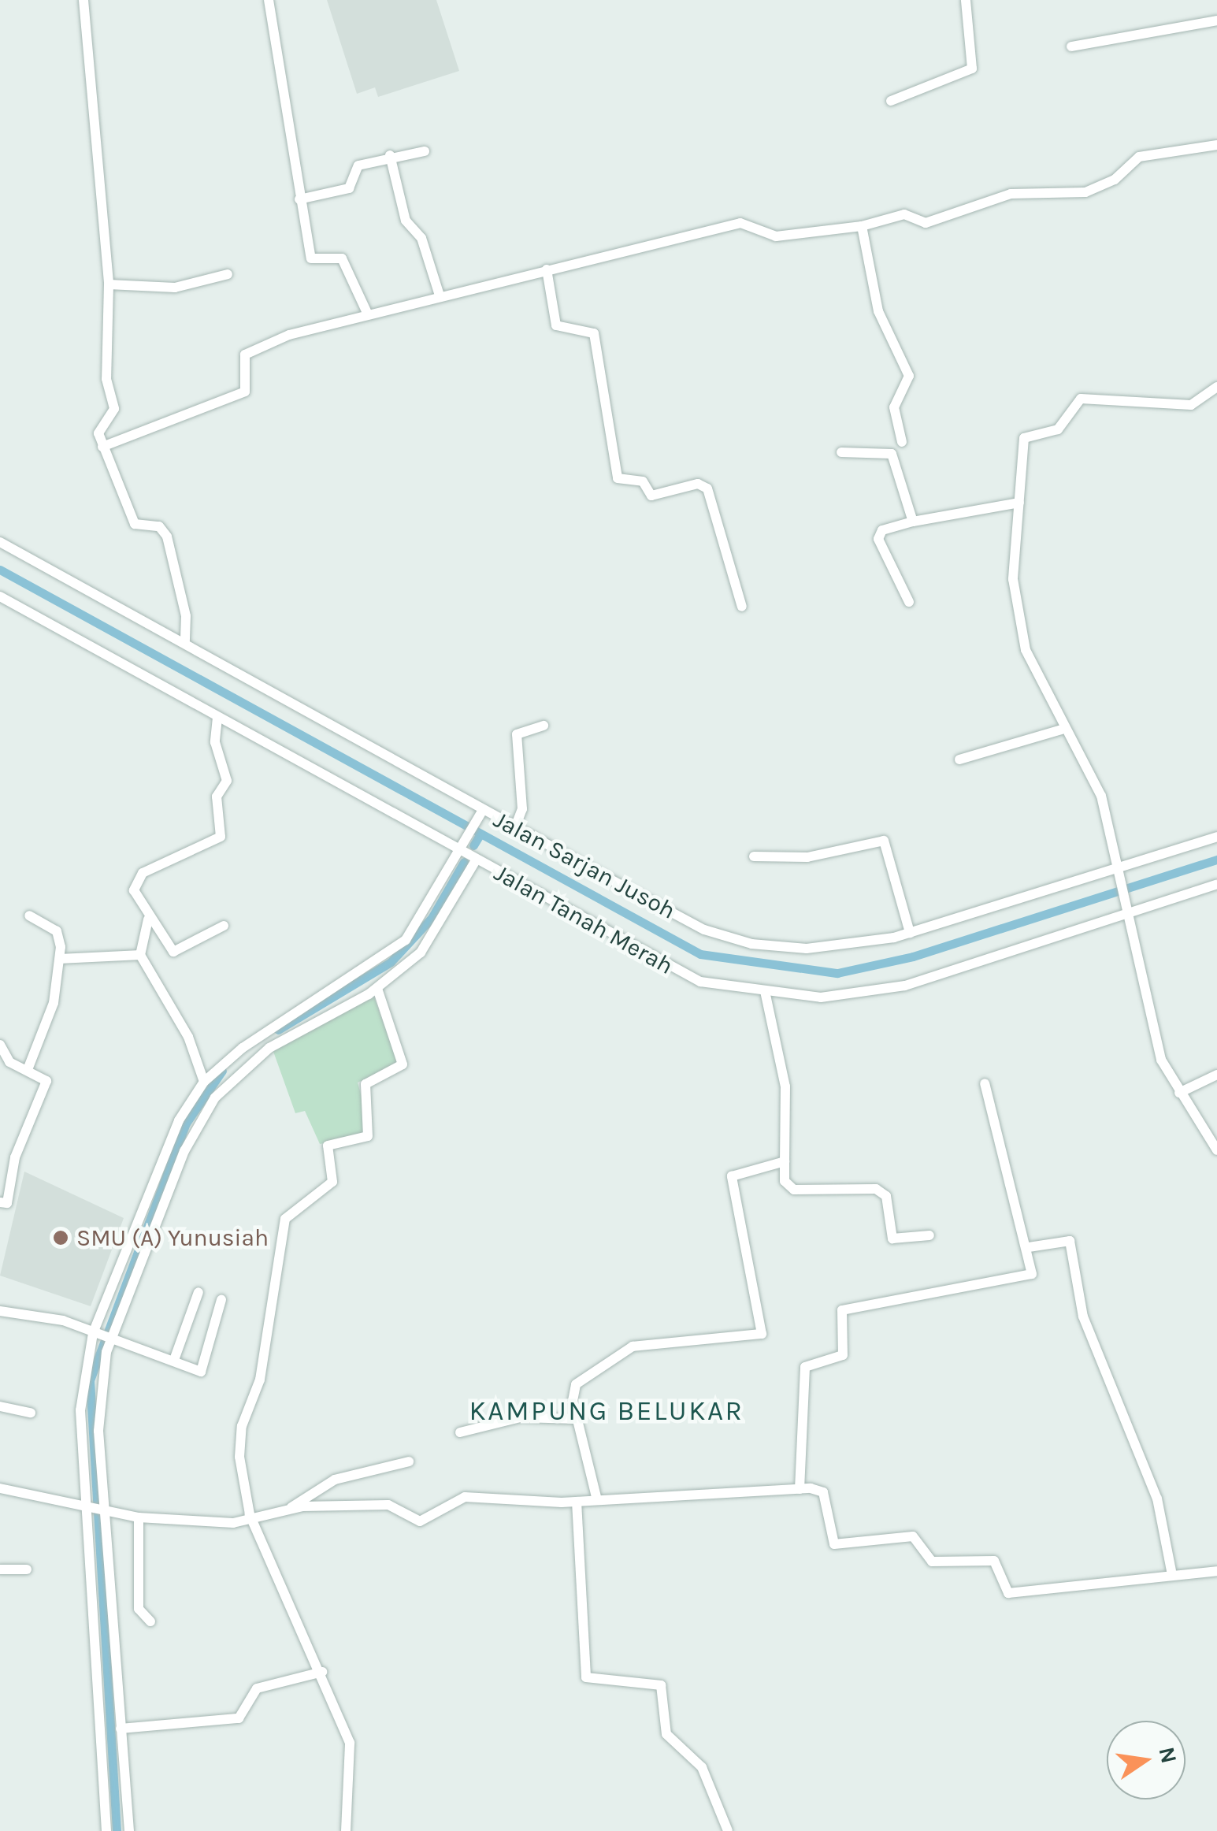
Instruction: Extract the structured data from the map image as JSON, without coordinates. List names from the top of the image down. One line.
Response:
{"streets":{"street":["Jalan Sarjan Jusoh","Jalan Tanah Merah"]},"districts":["KAMPUNG BELUKAR"],"places":["SMU (A) Yunusiah"],"north":"right"}
